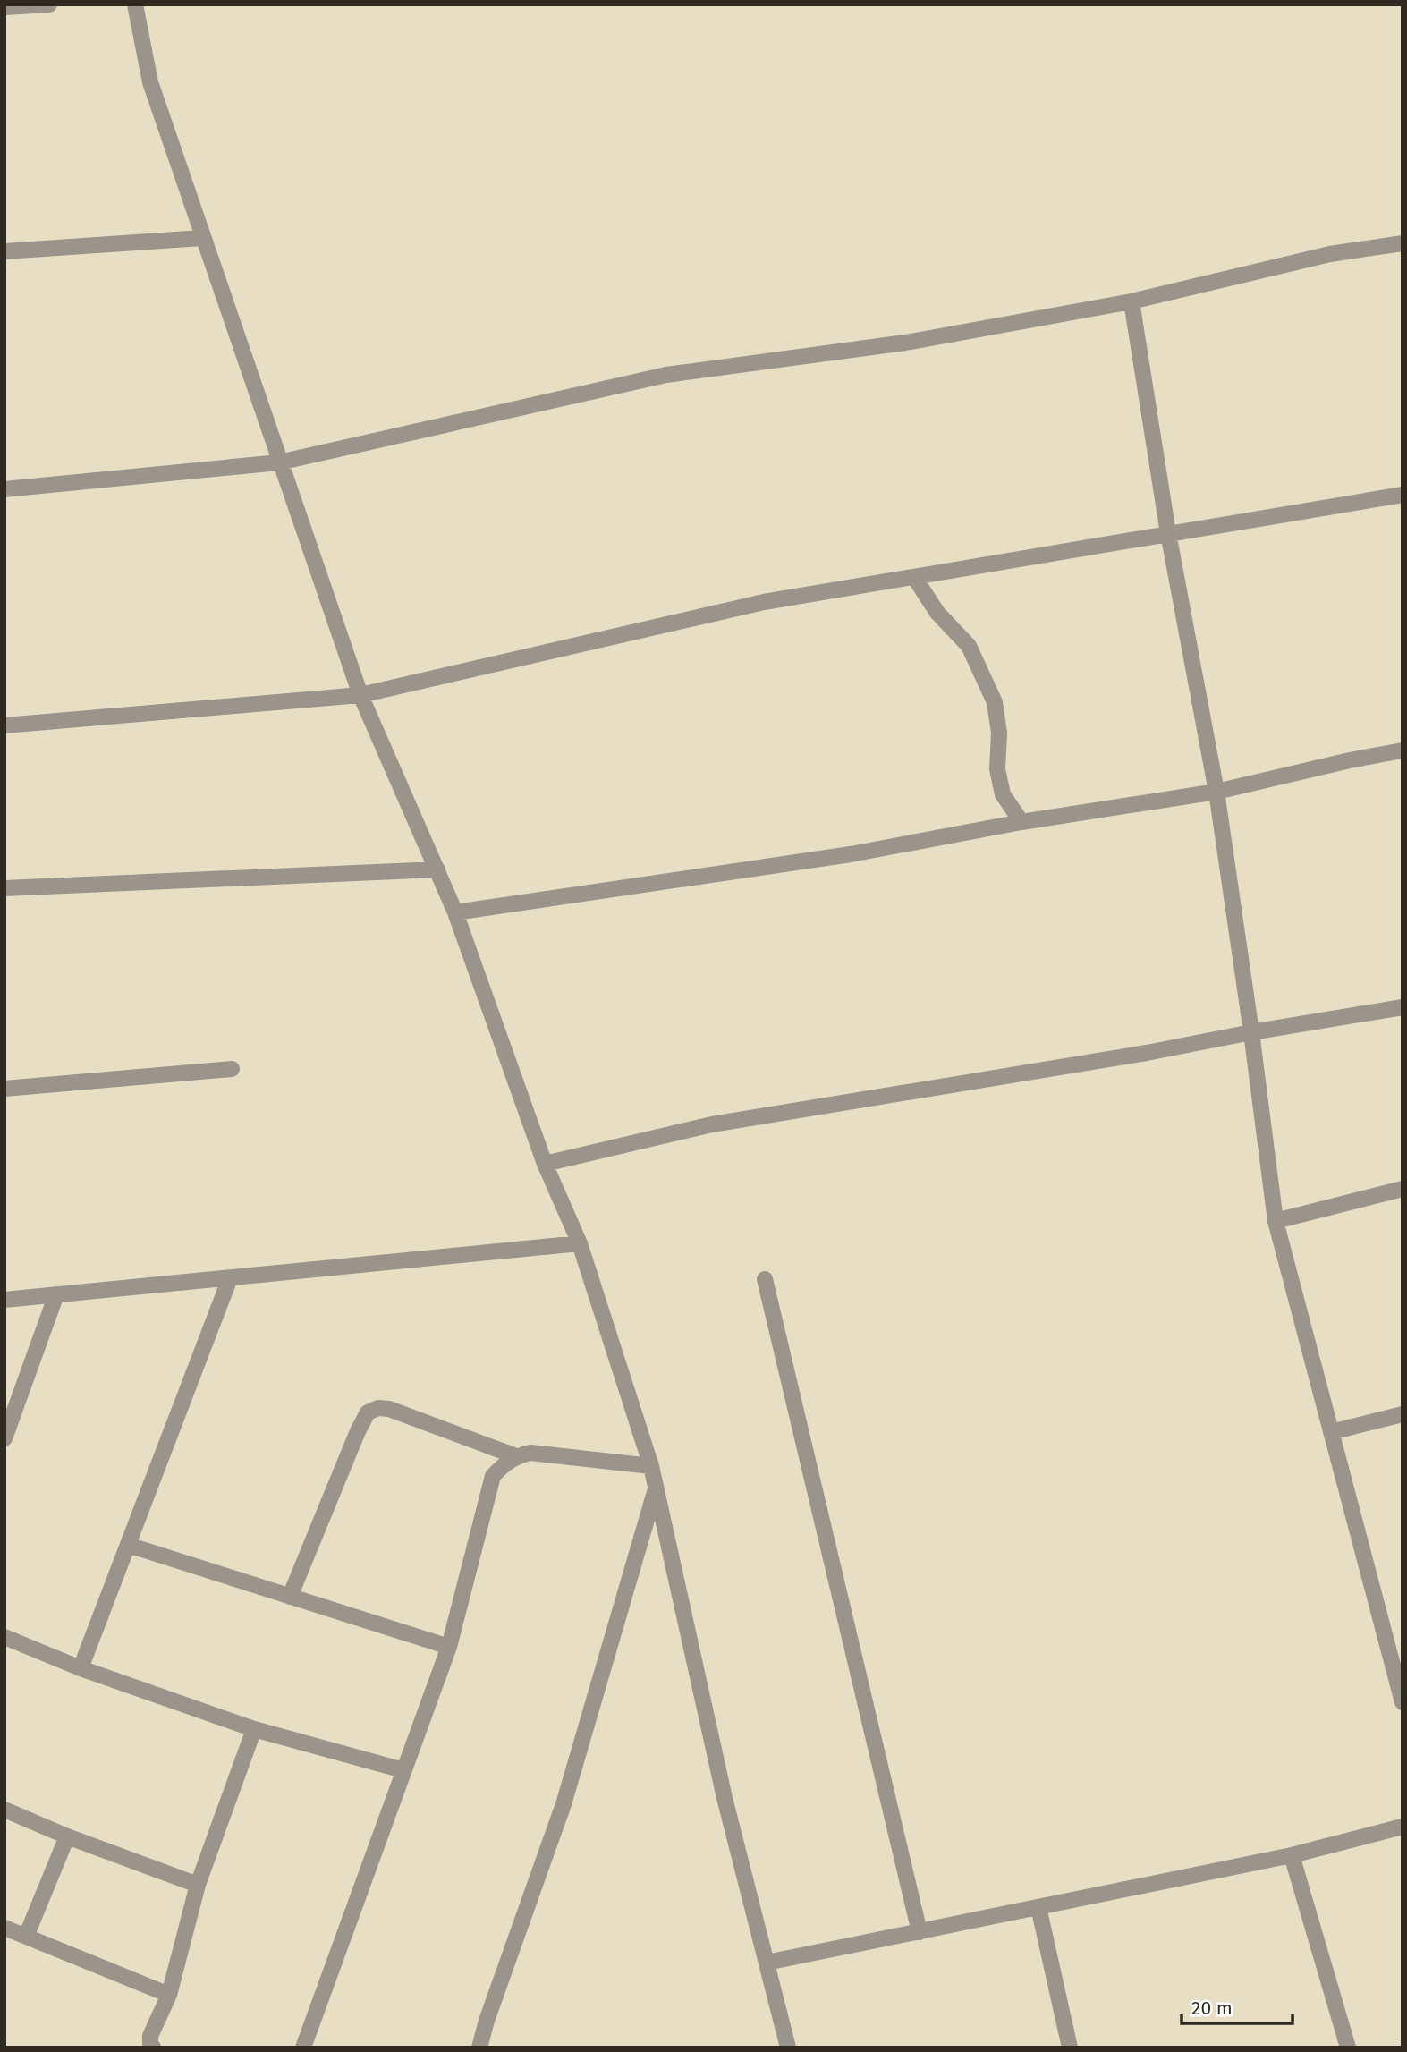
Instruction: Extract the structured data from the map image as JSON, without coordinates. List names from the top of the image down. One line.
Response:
{"scale_bar":"20 m"}
